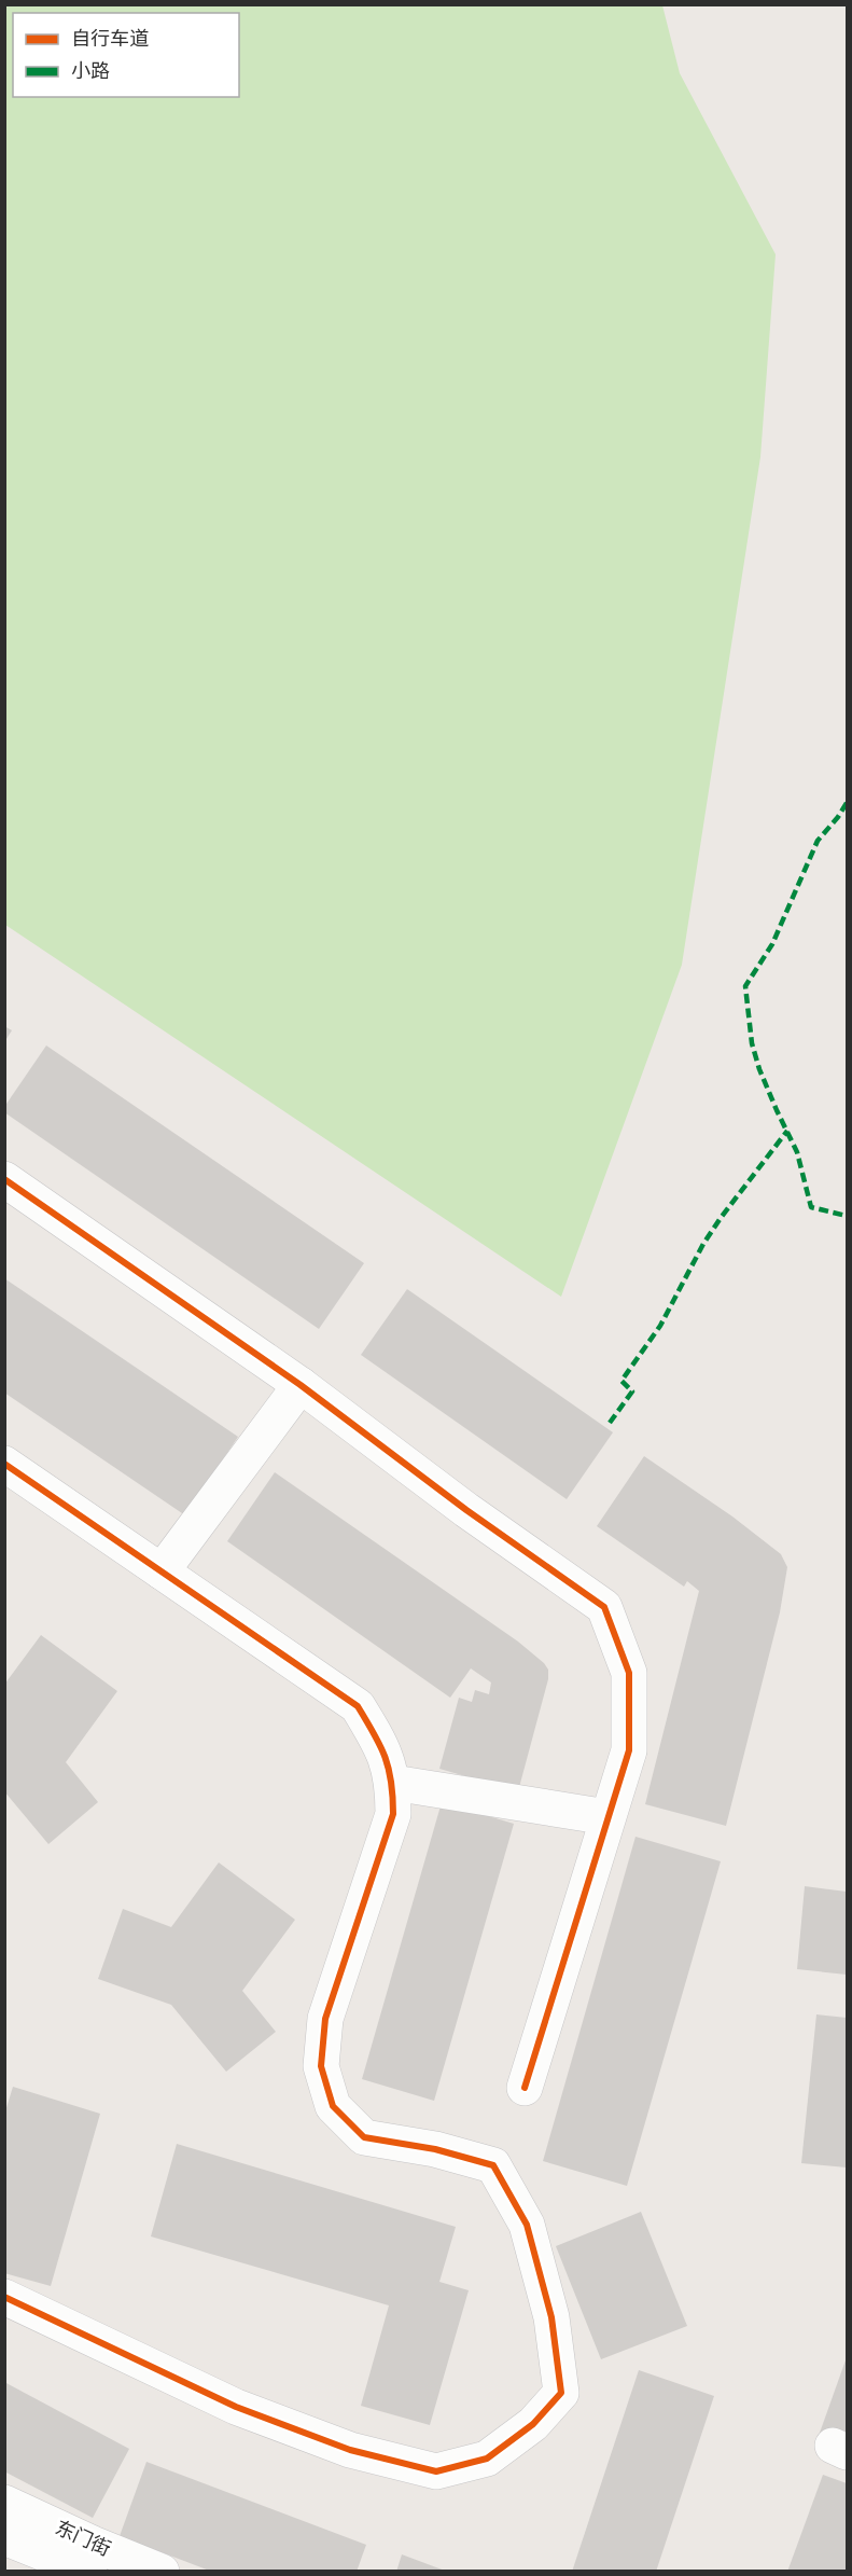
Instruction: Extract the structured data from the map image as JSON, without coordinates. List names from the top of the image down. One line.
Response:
{"streets":{"street":["东门街"]},"legend":["自行车道","小路"]}
